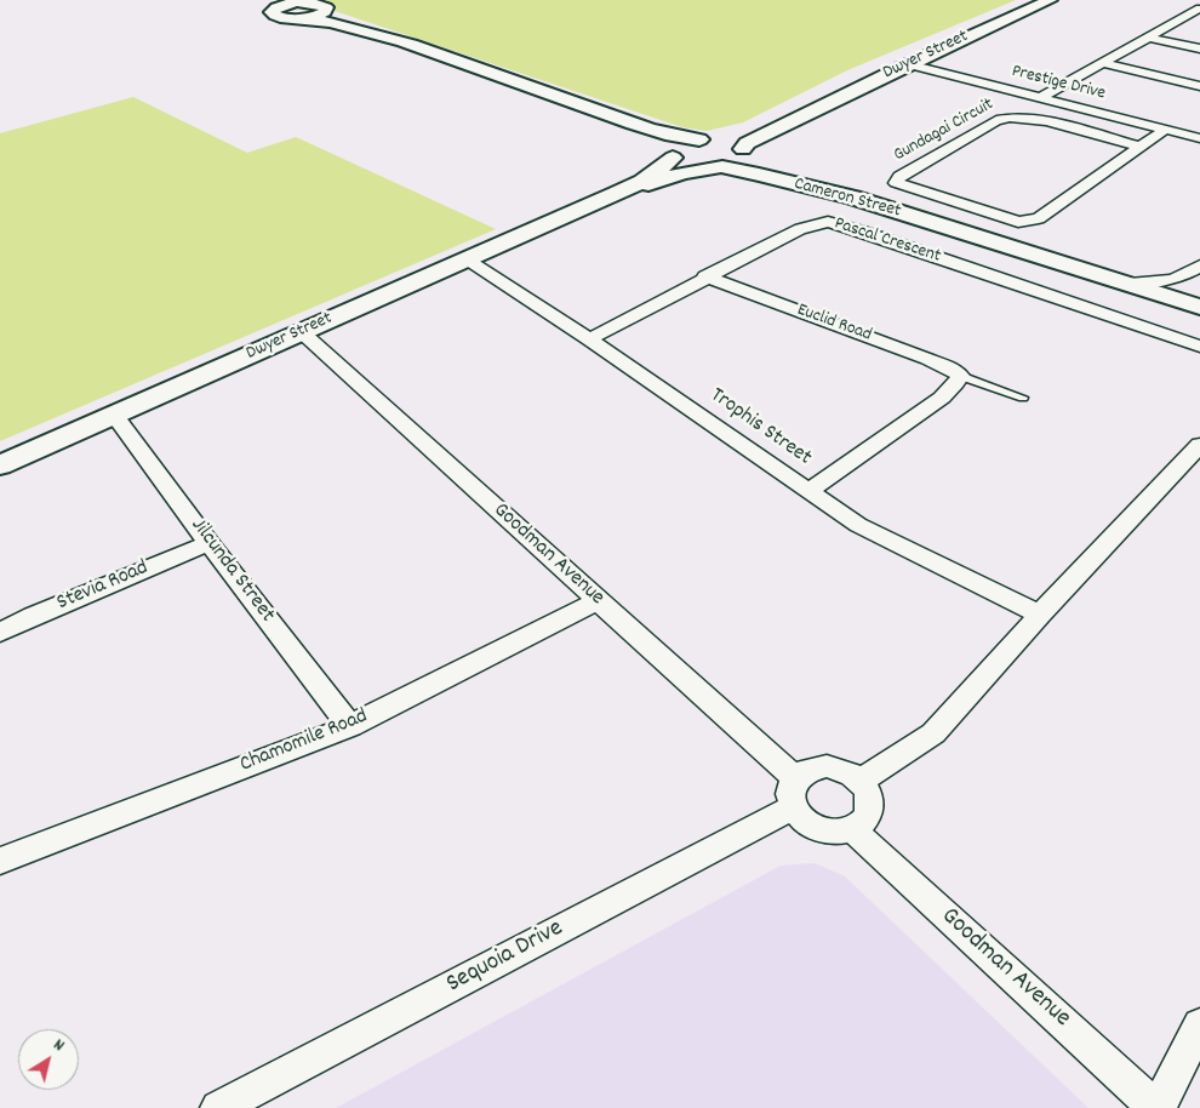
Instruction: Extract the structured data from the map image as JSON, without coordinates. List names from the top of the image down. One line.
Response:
{"streets":{"street":["Dwyer Street","Prestige Drive","Gundagai Circuit","Cameron Street","Pascal Crescent","Euclid Road","Trophis Street","Goodman Avenue","Jilcunda Street","Stevia Road","Chamomile Road","Sequoia Drive"]},"crossings":[["Dwyer Street","Prestige Drive"],["Dwyer Street","Cameron Street"],["Dwyer Street","Trophis Street"],["Dwyer Street","Goodman Avenue"],["Dwyer Street","Jilcunda Street"],["Prestige Drive","Gundagai Circuit"],["Pascal Crescent","Euclid Road"],["Pascal Crescent","Trophis Street"],["Goodman Avenue","Chamomile Road"],["Goodman Avenue","Sequoia Drive"],["Jilcunda Street","Stevia Road"],["Jilcunda Street","Chamomile Road"]],"north":"top right"}
